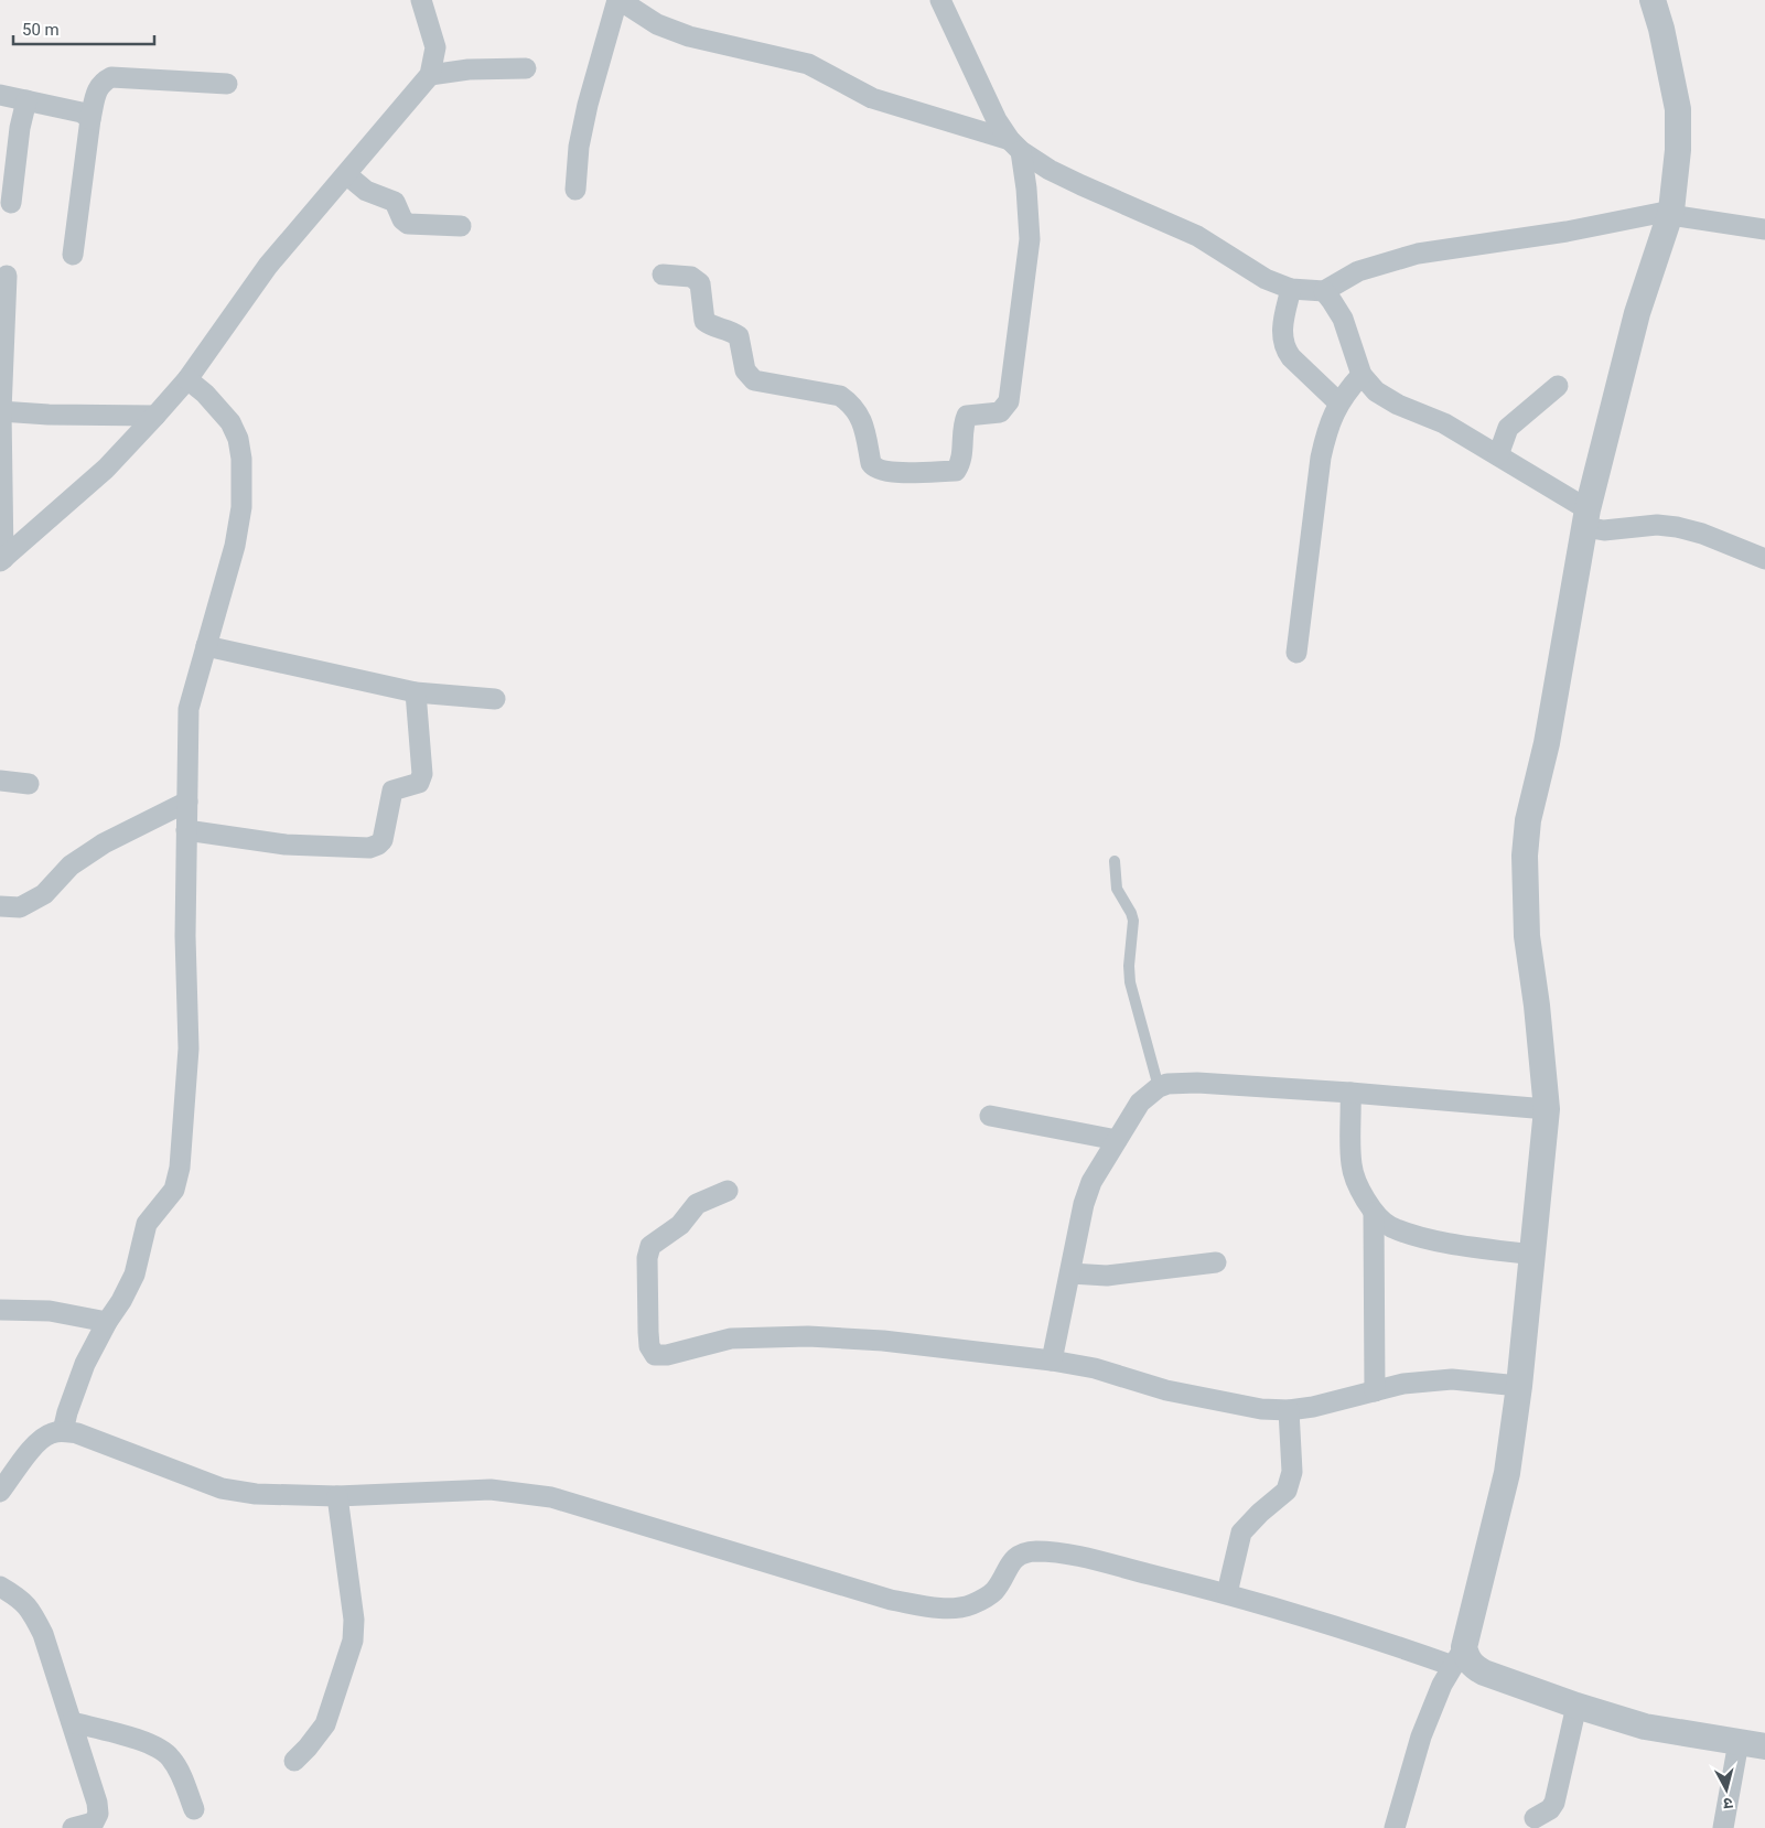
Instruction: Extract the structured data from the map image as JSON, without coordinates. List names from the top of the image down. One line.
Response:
{"scale_bar":"50 m","north":"bottom"}
